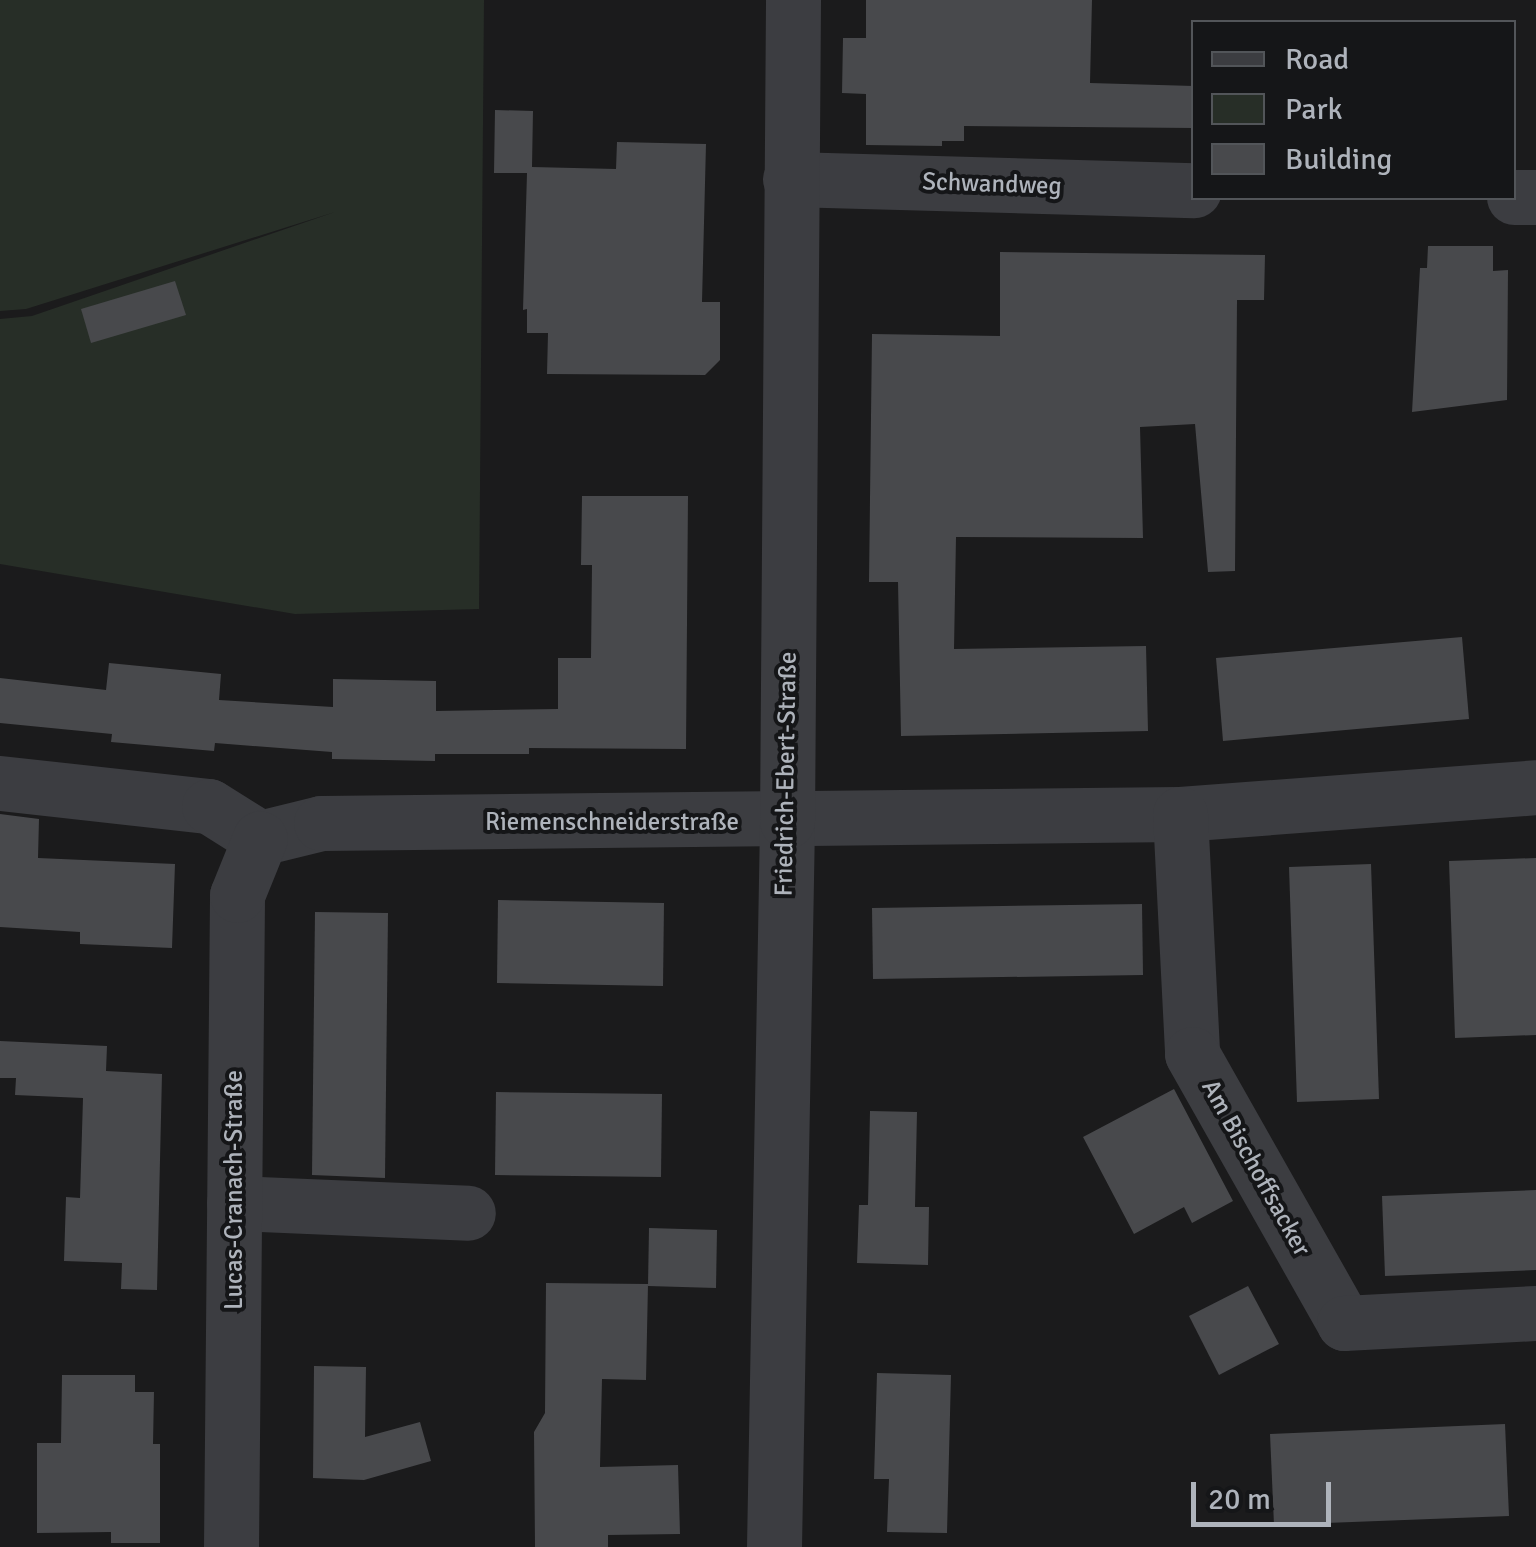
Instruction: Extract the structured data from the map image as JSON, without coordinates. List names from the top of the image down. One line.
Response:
{"streets":{"street":["Schwandweg","Friedrich-Ebert-Straße","Riemenschneiderstraße","Am Bischoffsacker","Lucas-Cranach-Straße"]},"crossings":[["Schwandweg","Friedrich-Ebert-Straße"],["Friedrich-Ebert-Straße","Riemenschneiderstraße"],["Riemenschneiderstraße","Am Bischoffsacker"],["Riemenschneiderstraße","Lucas-Cranach-Straße"]],"legend":["Road","Park","Building"],"scale_bar":"20 m"}
